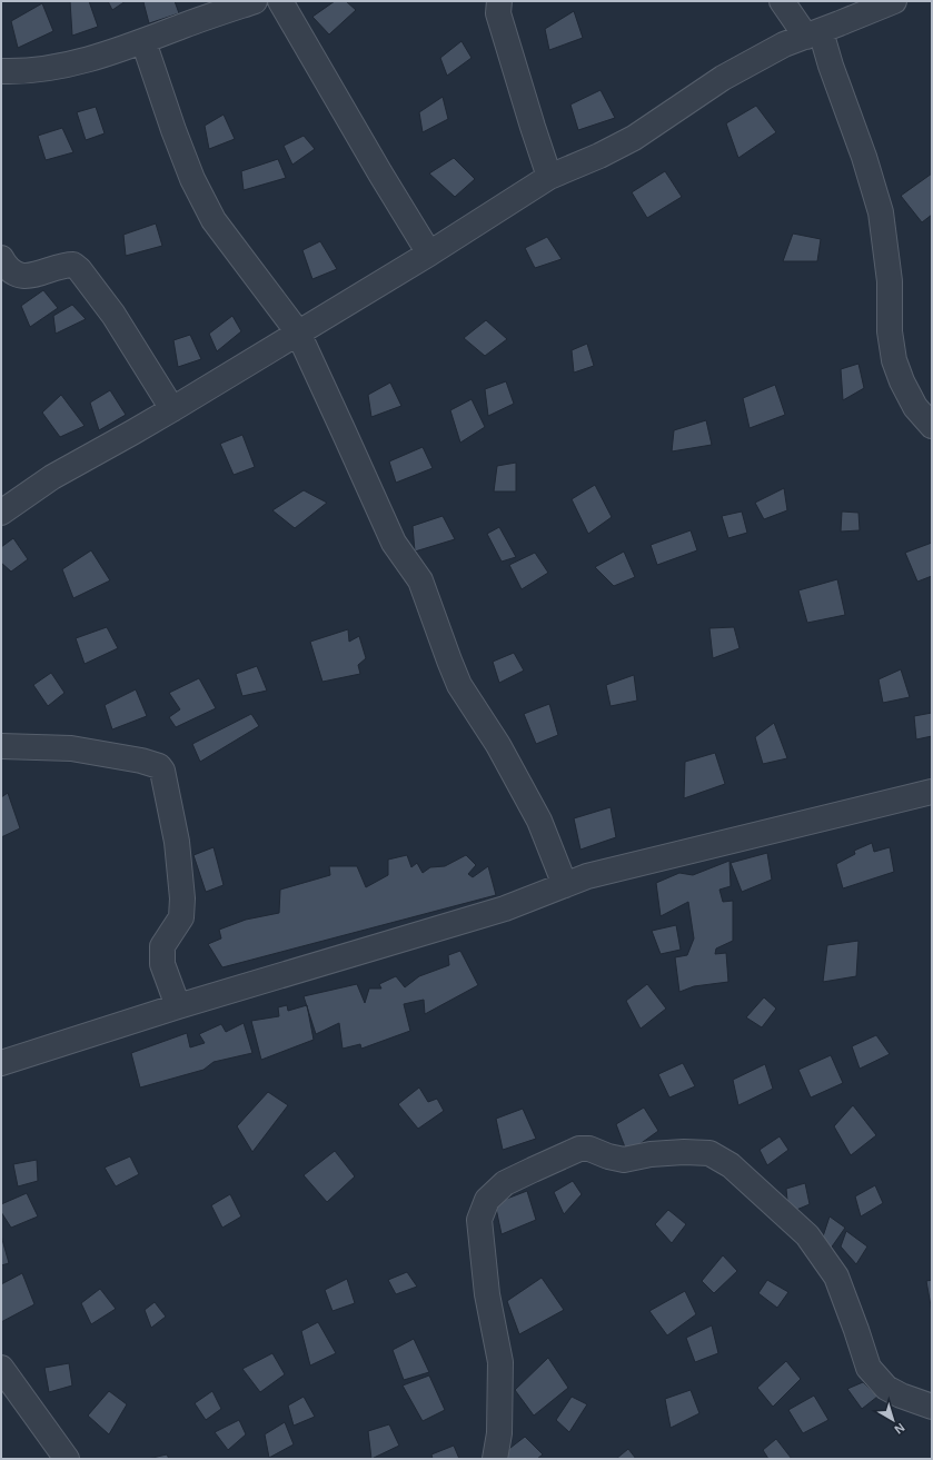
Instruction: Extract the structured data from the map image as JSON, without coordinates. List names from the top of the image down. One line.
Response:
{"north":"bottom right"}
